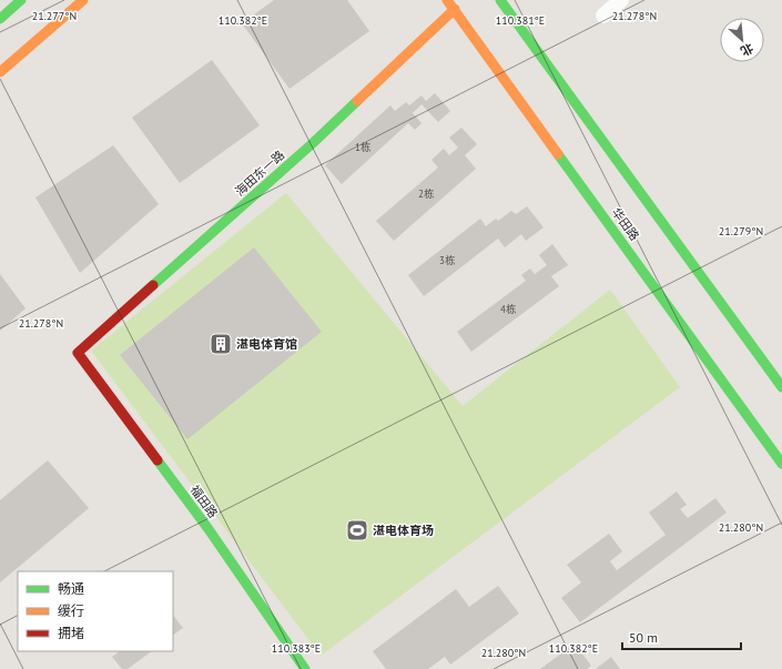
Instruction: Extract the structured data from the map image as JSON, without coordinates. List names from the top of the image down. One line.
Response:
{"streets":{"main road":["海田东一路","华田路","福田路"]},"crossings":[["海田东一路","华田路"],["海田东一路","福田路"]],"places":{"building":["湛电体育馆"],"sports":["湛电体育场"]},"house_numbers":["1栋","2栋","3栋","4栋"],"legend":["畅通","缓行","拥堵"],"scale_bar":"50 m","north":"bottom right","coordinates":["21.277°N","21.278°N","110.382°E","110.381°E","21.279°N","21.280°N","110.383°E"]}
